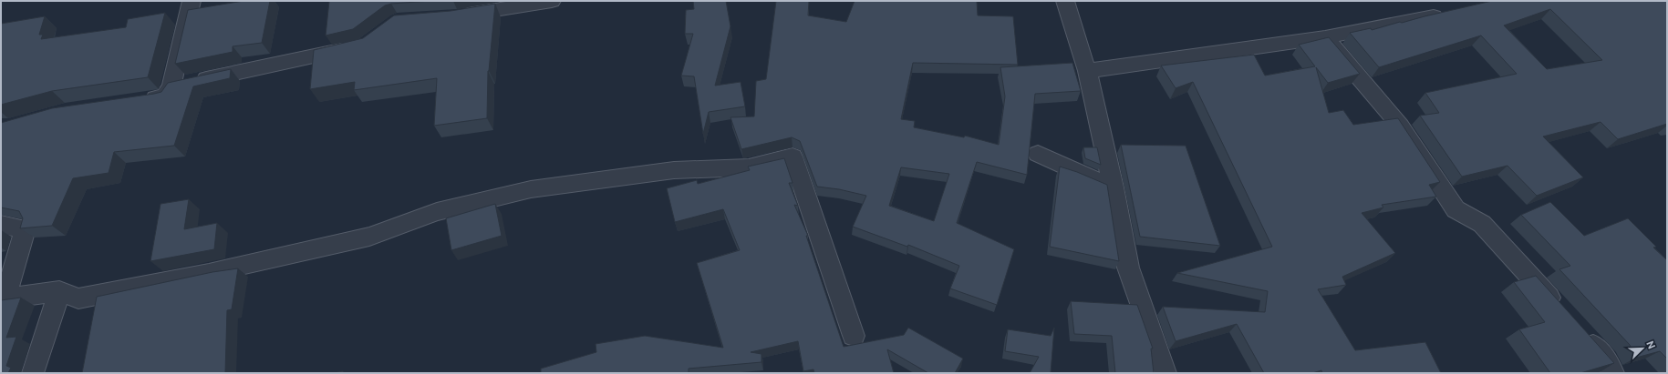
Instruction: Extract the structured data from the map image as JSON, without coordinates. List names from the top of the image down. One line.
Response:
{"north":"top right"}
